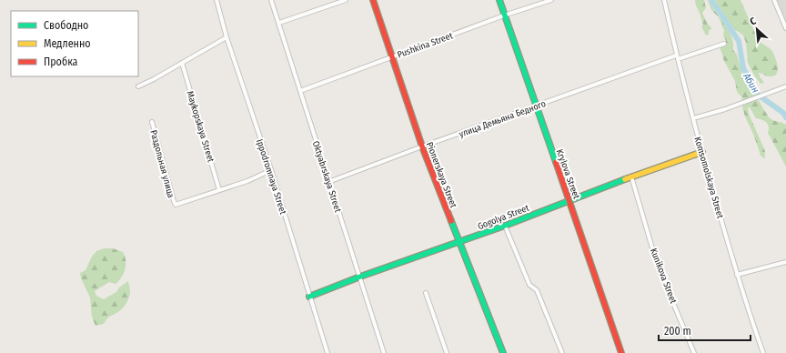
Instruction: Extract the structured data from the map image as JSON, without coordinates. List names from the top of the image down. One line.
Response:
{"streets":{"street":["Pushkina Street","улица Демьяна Бедного","Maykopskaya Street","Раздольная улица","Krylova Street","Pionerskaya Street","Ippodromnaya Street","Oktyabrskaya Street","Komsomolskaya Street","Gogolya Street","Kunikova Street"]},"crossings":[["Pushkina Street","Krylova Street"],["Pushkina Street","Pionerskaya Street"],["Pushkina Street","Oktyabrskaya Street"],["улица Демьяна Бедного","Krylova Street"],["улица Демьяна Бедного","Pionerskaya Street"],["улица Демьяна Бедного","Oktyabrskaya Street"],["улица Демьяна Бедного","Komsomolskaya Street"],["Maykopskaya Street","Раздольная улица"],["Krylova Street","Gogolya Street"],["Pionerskaya Street","Gogolya Street"],["Ippodromnaya Street","Gogolya Street"],["Oktyabrskaya Street","Gogolya Street"],["Komsomolskaya Street","Gogolya Street"],["Gogolya Street","Kunikova Street"]],"water":["Абин"],"legend":["Свободно","Медленно","Пробка"],"scale_bar":"200 m","north":"top left"}
